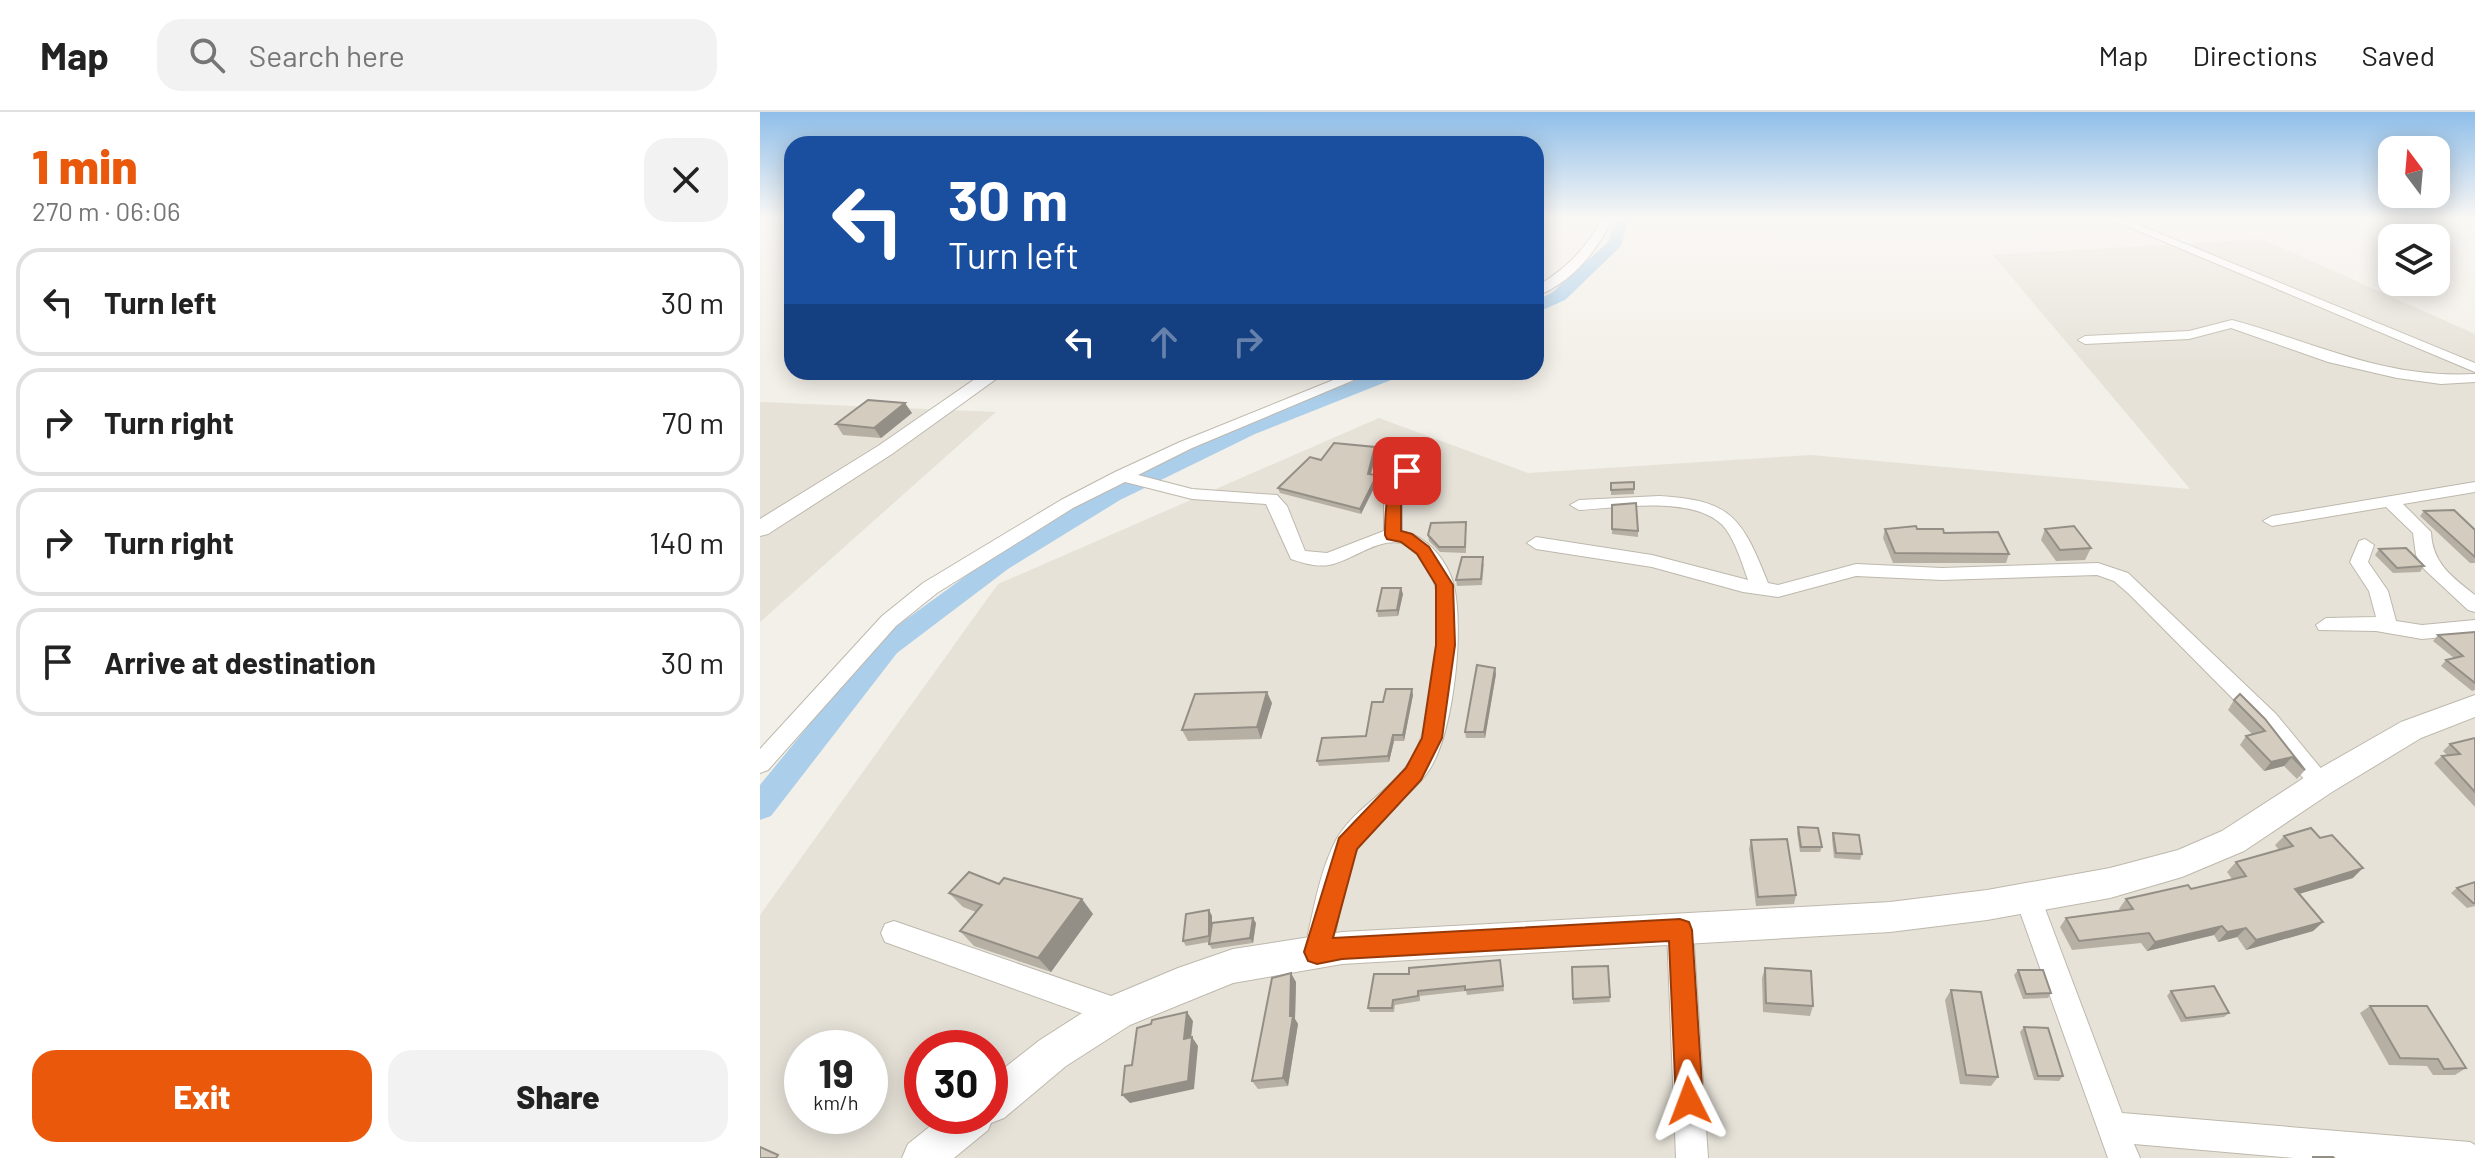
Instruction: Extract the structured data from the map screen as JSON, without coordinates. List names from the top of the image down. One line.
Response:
{"north":"top","page":{"header":"Map","search":"Search here","nav":["Map","Directions","Saved"],"heading":["1 min","270 m · 06:06"],"turn":["30 m","Turn left"],"list":[{"name":"Turn left","value":"30 m"},{"name":"Turn right","value":"70 m"},{"name":"Turn right","value":"140 m"},{"name":"Arrive at destination","value":"30 m"}],"speed":"19 km/h","limit":"30","buttons":["Exit","Share"]}}
